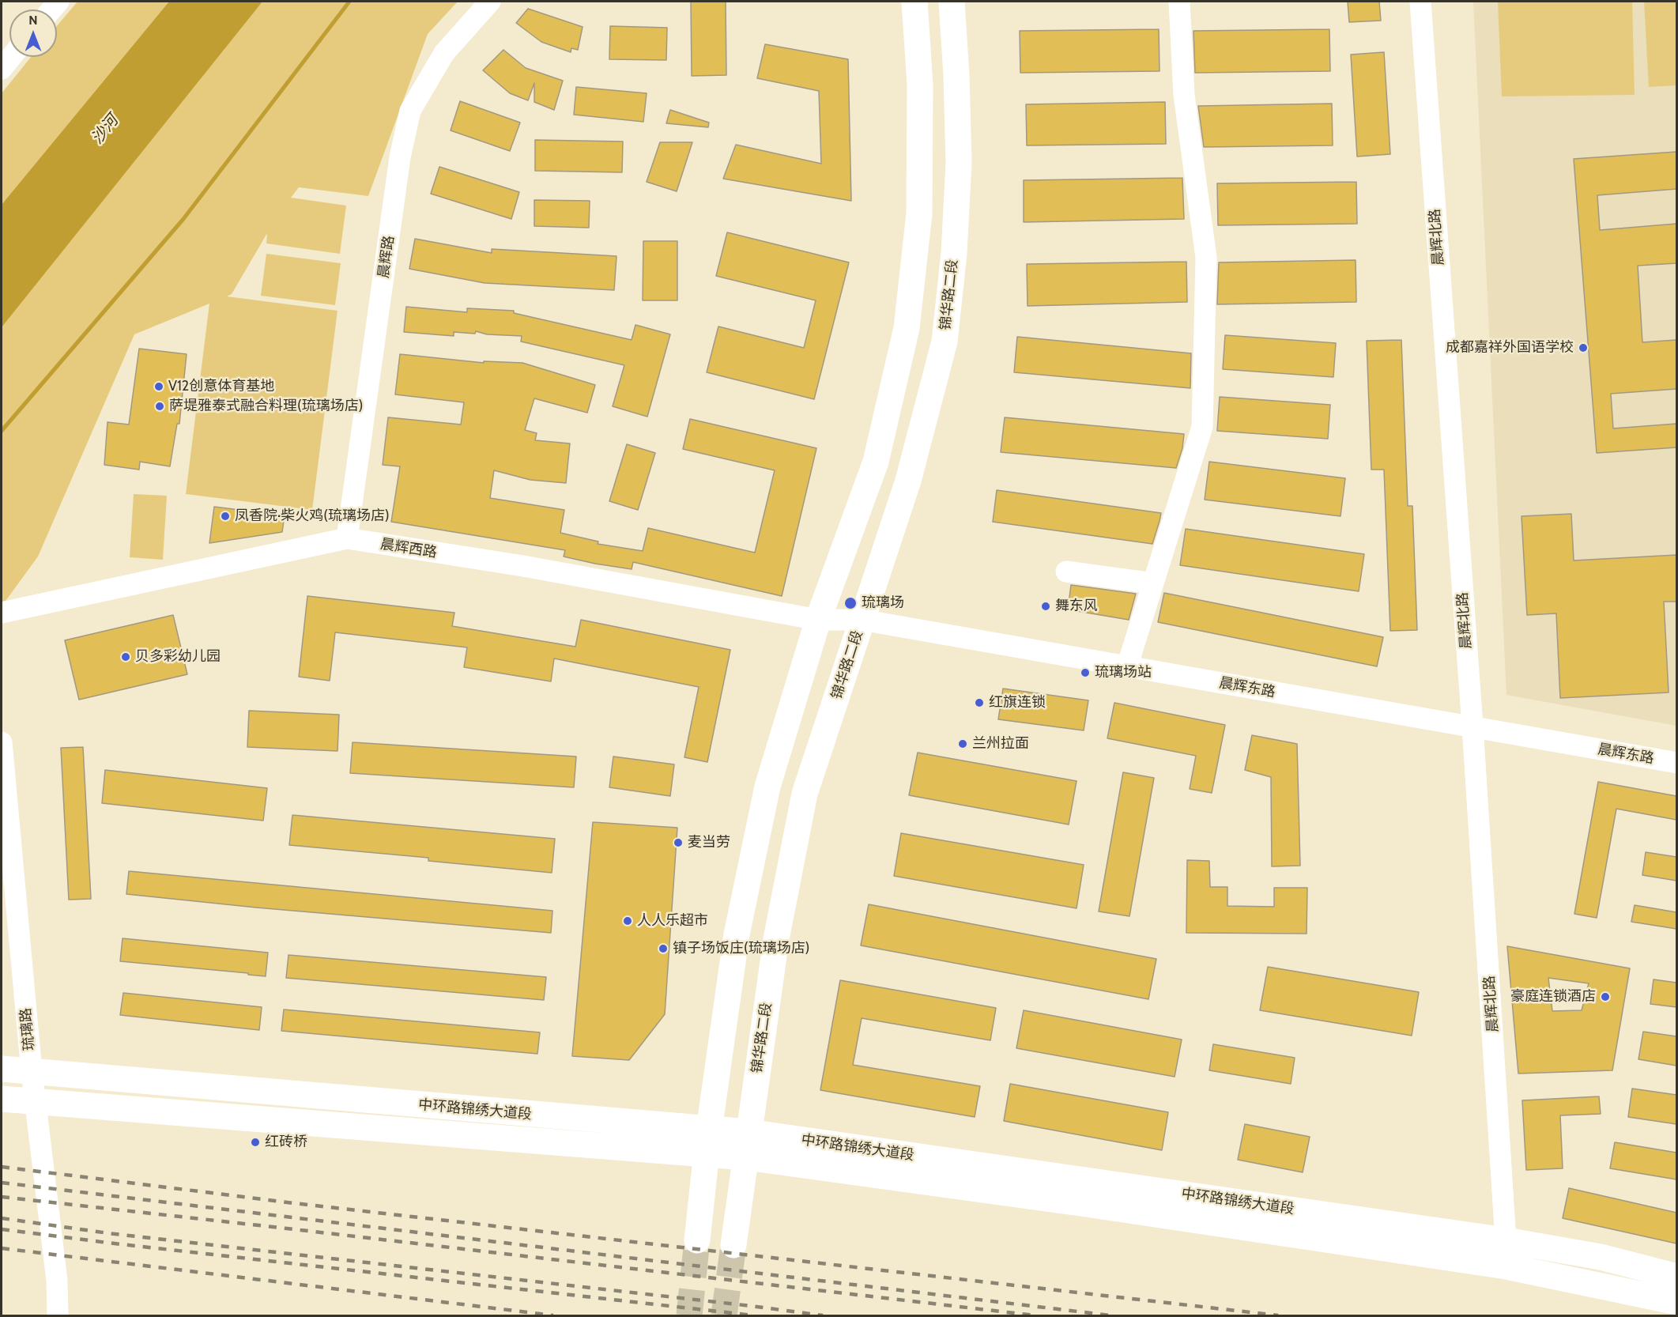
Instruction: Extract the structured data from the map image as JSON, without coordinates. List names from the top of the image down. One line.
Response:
{"streets":{"main road":["锦华路二段","中环路锦绣大道段"],"street":["晨辉北路","晨辉路","晨辉西路","晨辉东路","琉璃路"]},"crossings":[["晨辉北路","晨辉东路"],["晨辉北路","中环路锦绣大道段"],["晨辉路","晨辉西路"],["锦华路二段","晨辉东路"],["锦华路二段","中环路锦绣大道段"],["晨辉西路","晨辉东路"],["琉璃路","中环路锦绣大道段"]],"water":["沙河"],"places":["成都嘉祥外国语学校","V12创意体育基地","萨堤雅泰式融合料理(琉璃场店)","凤香院·柴火鸡(琉璃场店)","琉璃场","舞东风","贝多彩幼儿园","琉璃场站","红旗连锁","兰州拉面","麦当劳","人人乐超市","镇子场饭庄(琉璃场店)","豪庭连锁酒店","红砖桥"],"north":"top"}
